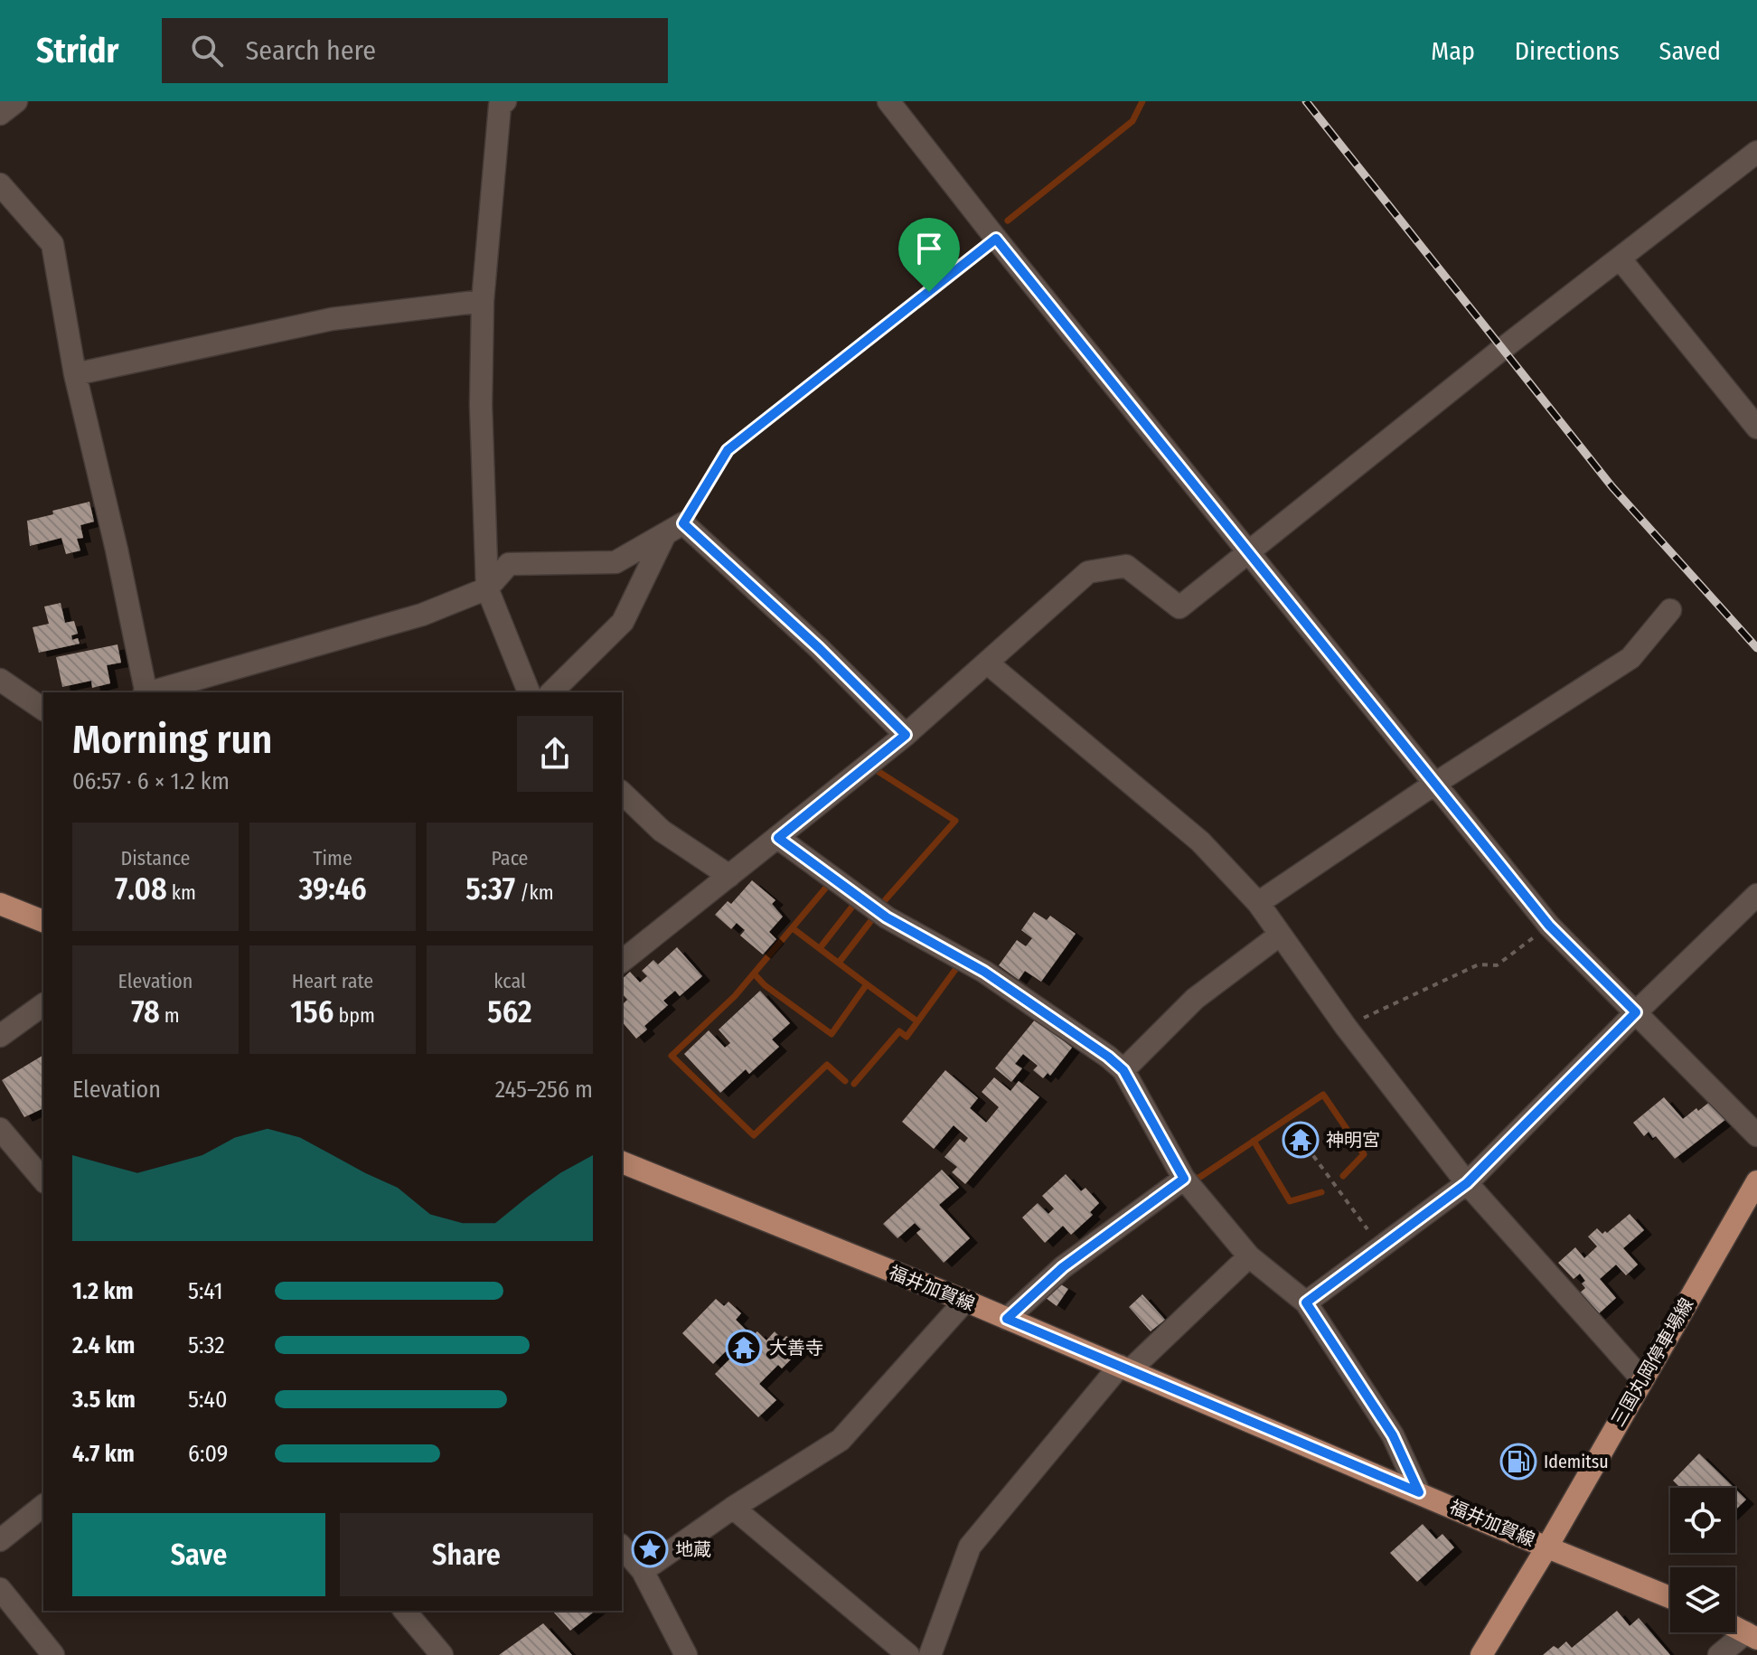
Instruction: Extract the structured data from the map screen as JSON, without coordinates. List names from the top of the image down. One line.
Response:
{"streets":{"main road":["福井加賀線","三国丸岡停車場線"]},"crossings":[["福井加賀線","三国丸岡停車場線"]],"places":{"temple":["神明宮","大善寺"],"fuel station":["Idemitsu"],"place":["地蔵"]},"page":{"header":"Stridr","search":"Search here","nav":["Map","Directions","Saved"],"heading":["Morning run","06:57 · 6 × 1.2 km"],"stats":[["Distance","7.08 km"],["Time","39:46"],["Pace","5:37 /km"],["Elevation","78 m"],["Heart rate","156 bpm"],["kcal","562"]],"chart":["Elevation","245–256 m"],"list":[{"name":"1.2 km","note":"5:41"},{"name":"2.4 km","note":"5:32"},{"name":"3.5 km","note":"5:40"},{"name":"4.7 km","note":"6:09"}],"buttons":["Save","Share"]}}
